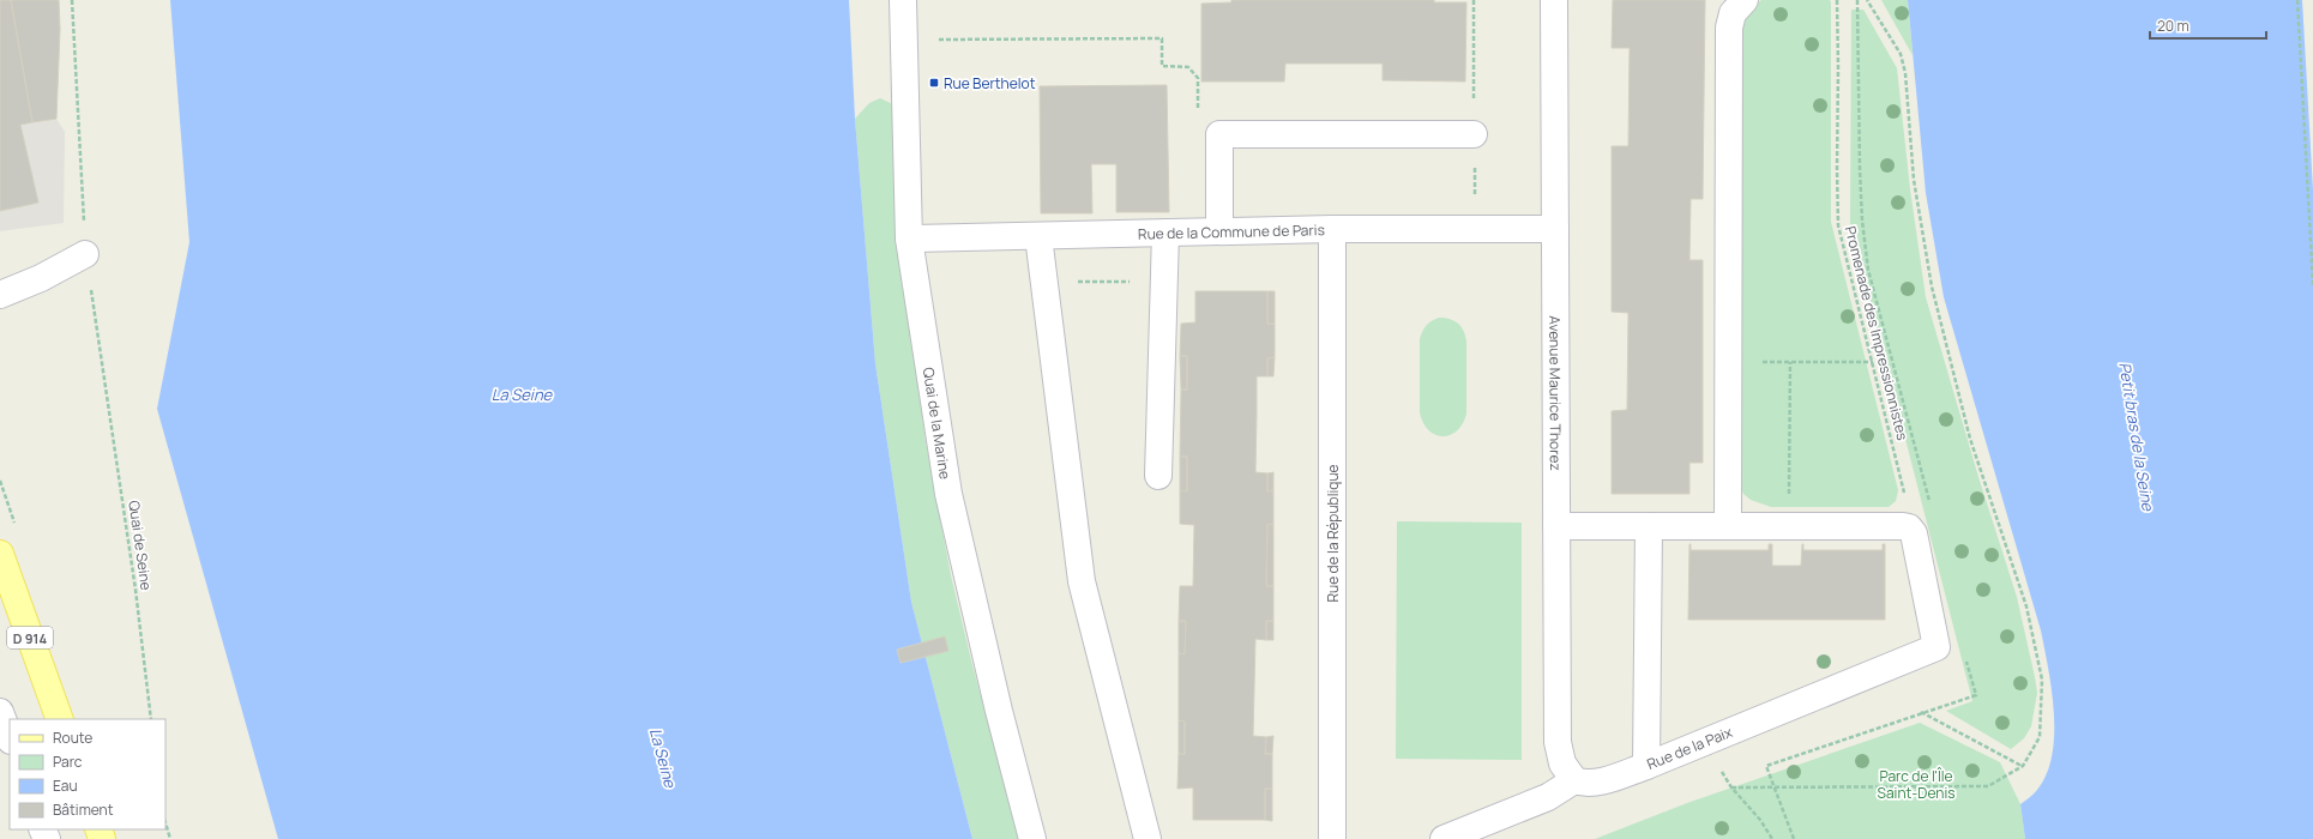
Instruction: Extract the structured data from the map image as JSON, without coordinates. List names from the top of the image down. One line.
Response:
{"streets":{"main road":["D 914"],"street":["Rue de la Commune de Paris","Avenue Maurice Thorez","Quai de la Marine","Rue de la République","Rue de la Paix"],"path":["Promenade des Impressionnistes","Quai de Seine"]},"crossings":[["Rue de la Commune de Paris","Avenue Maurice Thorez"],["Rue de la Commune de Paris","Quai de la Marine"],["Rue de la Commune de Paris","Rue de la République"],["Promenade des Impressionnistes","Rue de la Paix"],["Avenue Maurice Thorez","Rue de la Paix"]],"water":["La Seine","Petit bras de la Seine"],"parks":["Parc de l'Île Saint-Denis"],"places":{"transit":["Rue Berthelot"]},"legend":["Route","Parc","Eau","Bâtiment"],"scale_bar":"20 m"}
